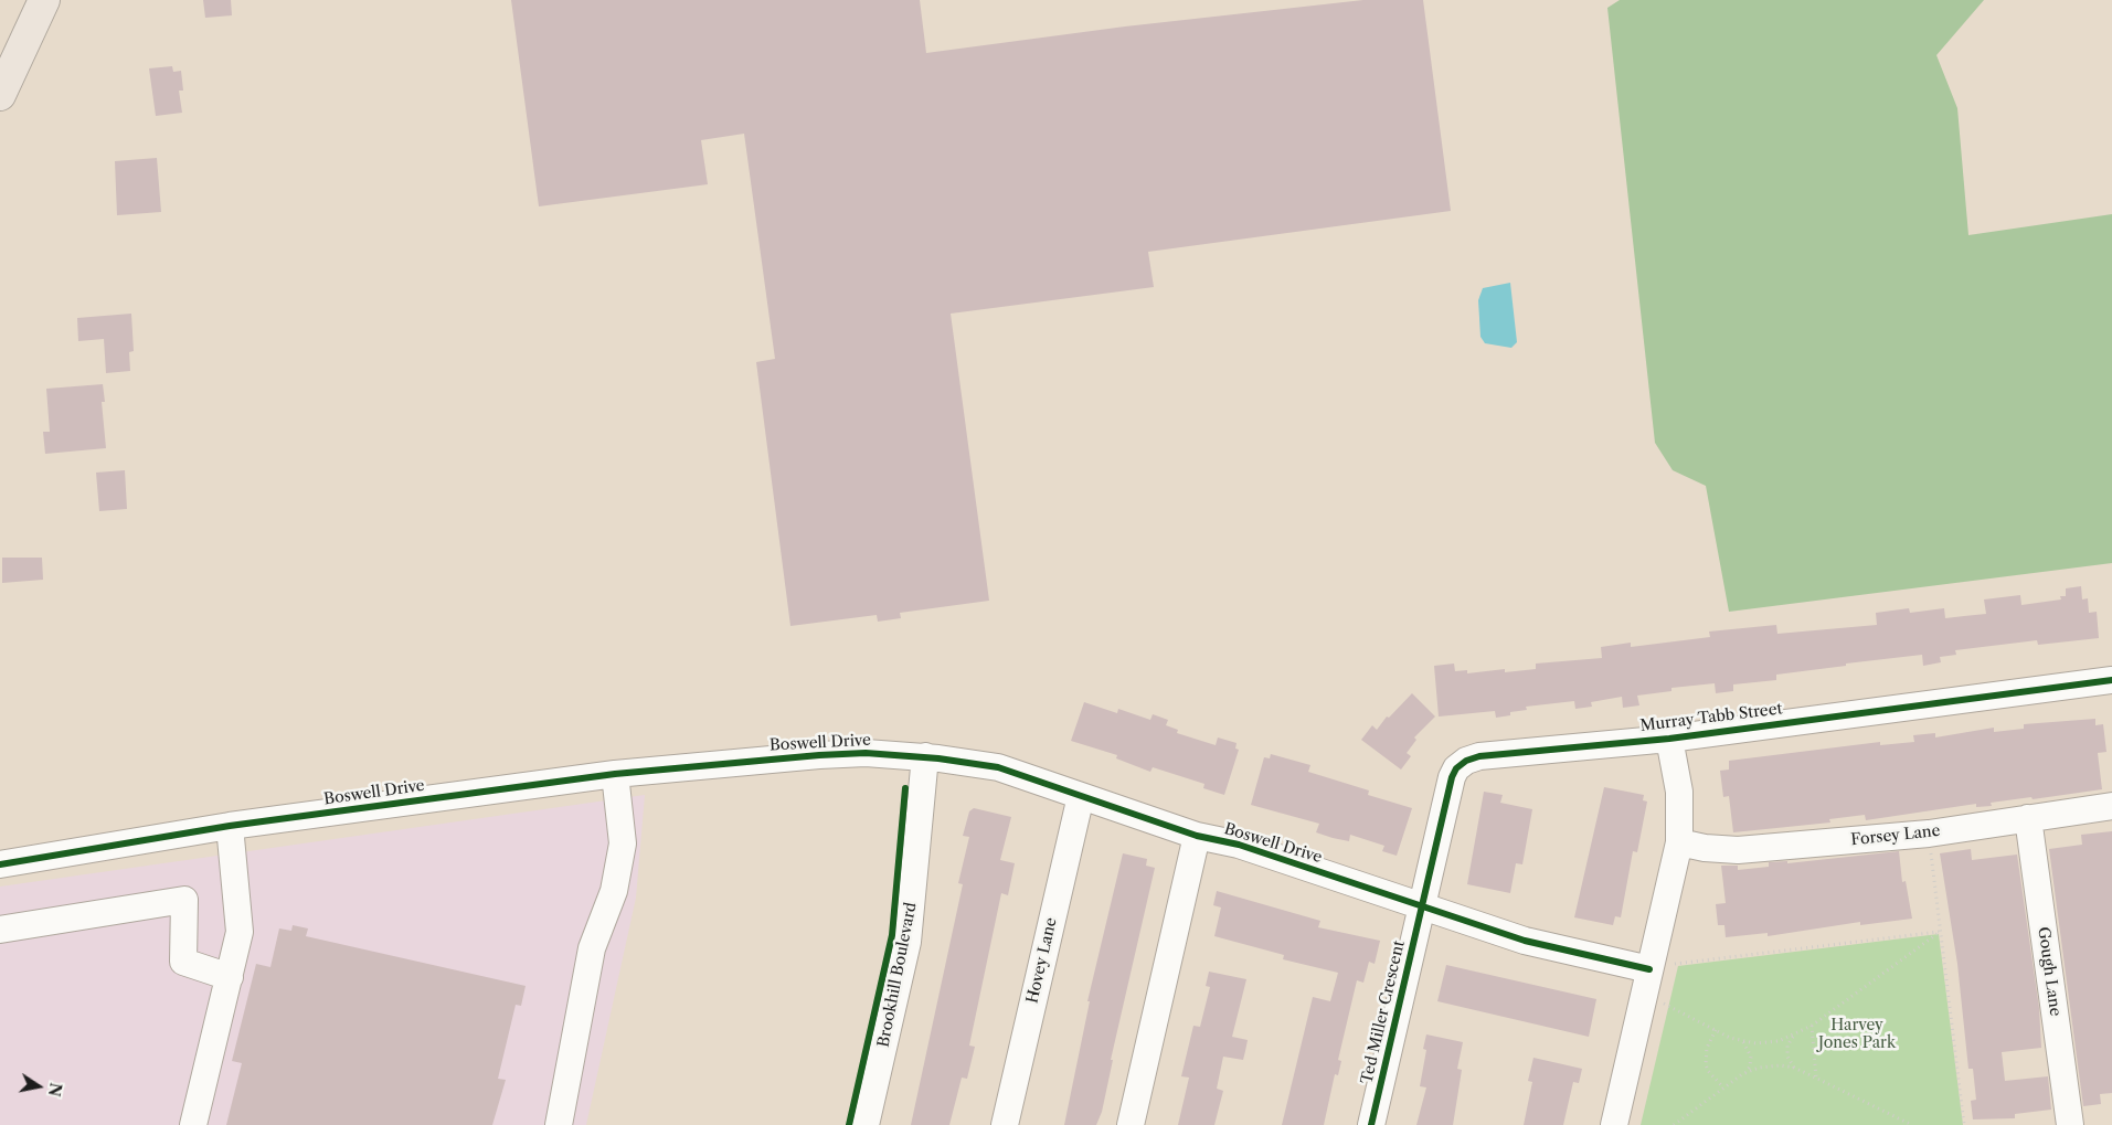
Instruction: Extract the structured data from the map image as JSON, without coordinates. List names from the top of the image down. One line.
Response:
{"streets":{"street":["Murray Tabb Street","Boswell Drive","Forsey Lane","Hovey Lane","Gough Lane","Brookhill Boulevard","Ted Miller Crescent"]},"crossings":[["Murray Tabb Street","Boswell Drive"],["Murray Tabb Street","Ted Miller Crescent"],["Boswell Drive","Hovey Lane"],["Boswell Drive","Brookhill Boulevard"],["Boswell Drive","Ted Miller Crescent"],["Forsey Lane","Gough Lane"]],"parks":["Harvey Jones Park"],"north":"right"}
